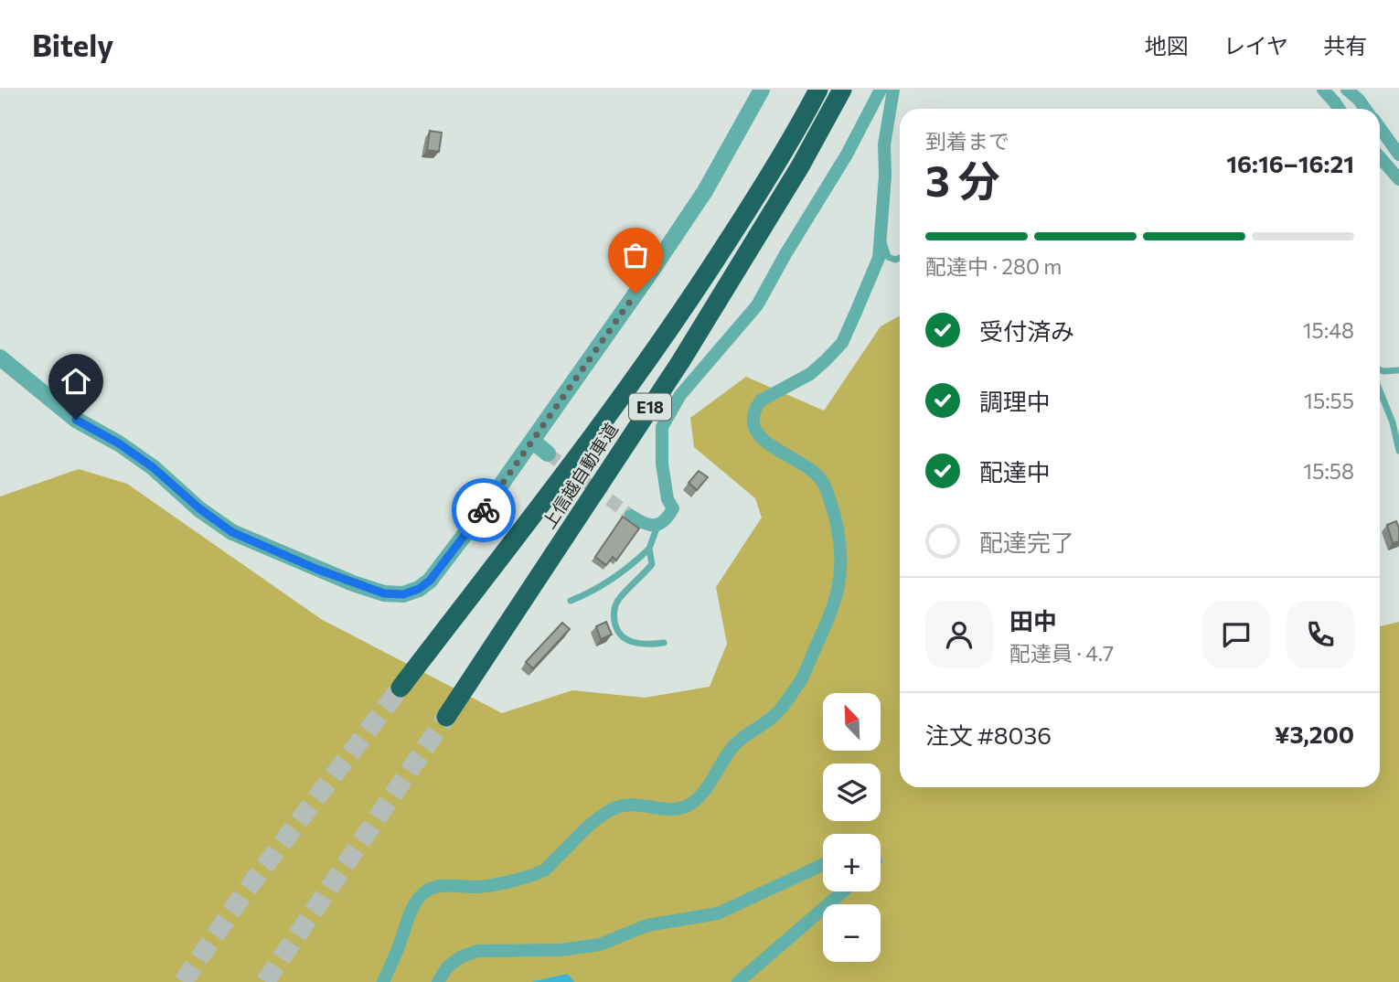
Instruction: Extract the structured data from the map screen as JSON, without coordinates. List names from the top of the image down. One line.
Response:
{"streets":{"highway":["E18","上信越自動車道"]},"north":"top left","page":{"header":"Bitely","nav":["地図","レイヤ","共有"],"heading":["3 分","到着まで","16:16–16:21"],"panel":["田中","配達員 · 4.7","注文 #8036","¥3,200"],"bar":"配達中 · 280 m","list":[["受付済み","15:48"],["調理中","15:55"],["配達中","15:58"],"配達完了"],"map_buttons":["+","−"]}}
